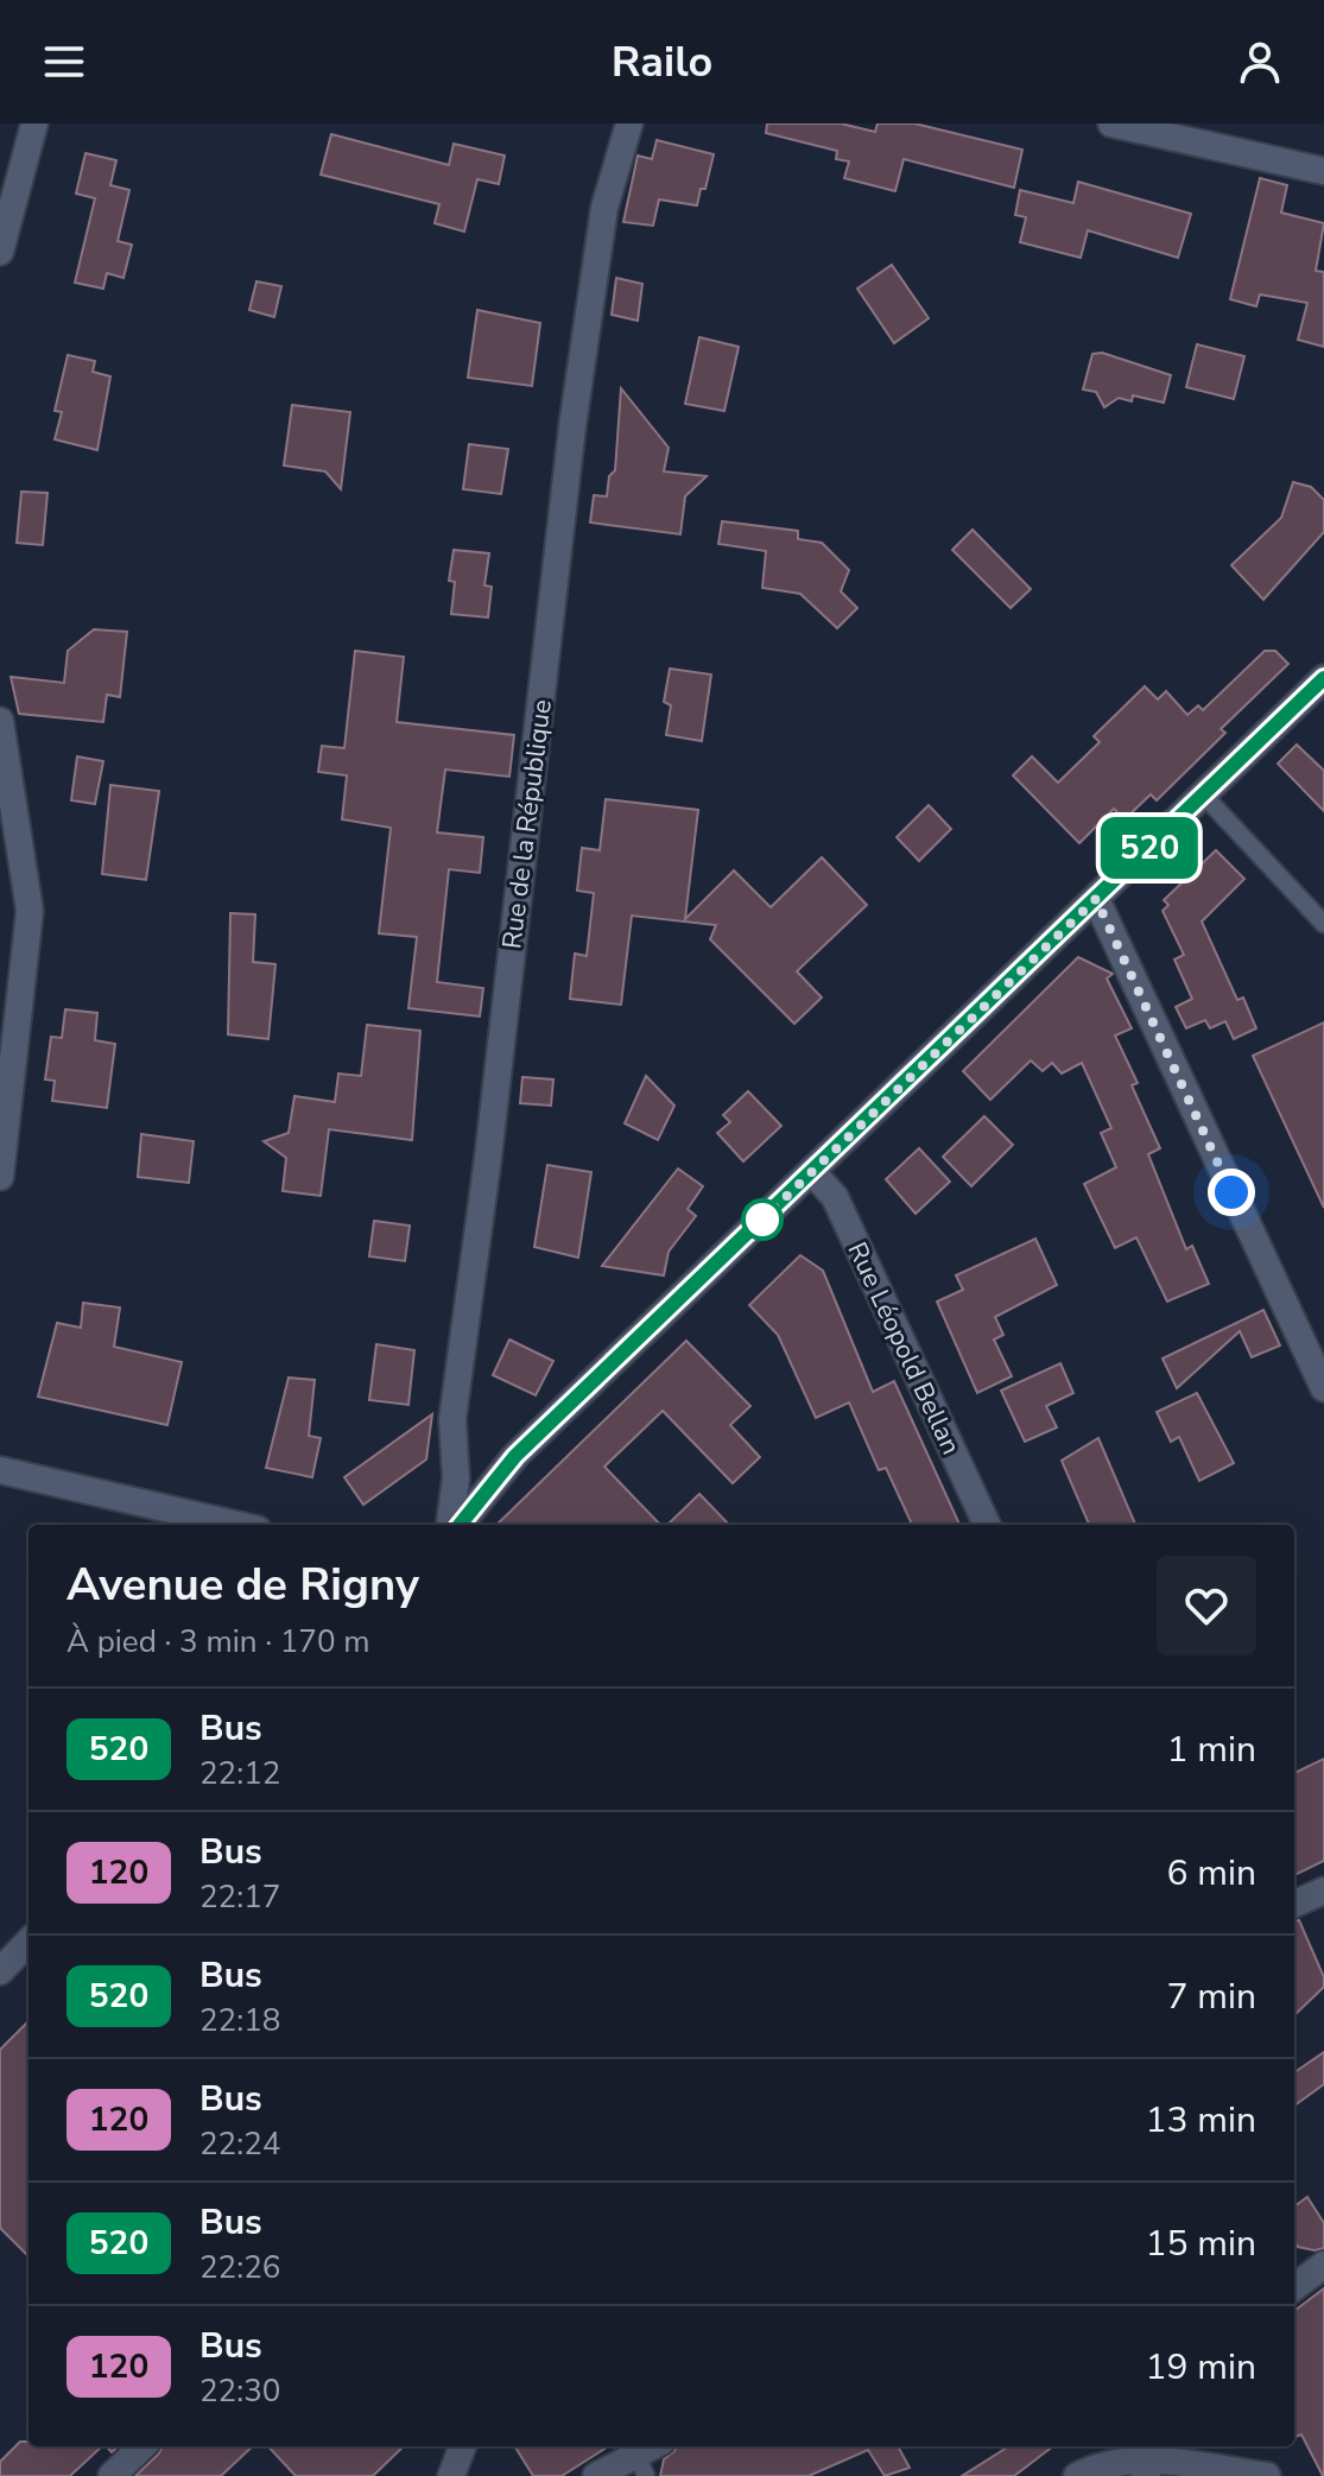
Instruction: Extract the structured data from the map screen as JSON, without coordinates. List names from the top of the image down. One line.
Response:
{"streets":{"street":["Rue de la République","Rue Léopold Bellan"]},"lines":["bus line 520"],"page":{"header":"Railo","on_map":"520","heading":["Avenue de Rigny","À pied · 3 min · 170 m"],"list":[{"mark":"520","name":"Bus","note":"22:12","value":"1 min"},{"mark":"120","name":"Bus","note":"22:17","value":"6 min"},{"mark":"520","name":"Bus","note":"22:18","value":"7 min"},{"mark":"120","name":"Bus","note":"22:24","value":"13 min"},{"mark":"520","name":"Bus","note":"22:26","value":"15 min"},{"mark":"120","name":"Bus","note":"22:30","value":"19 min"}]}}
